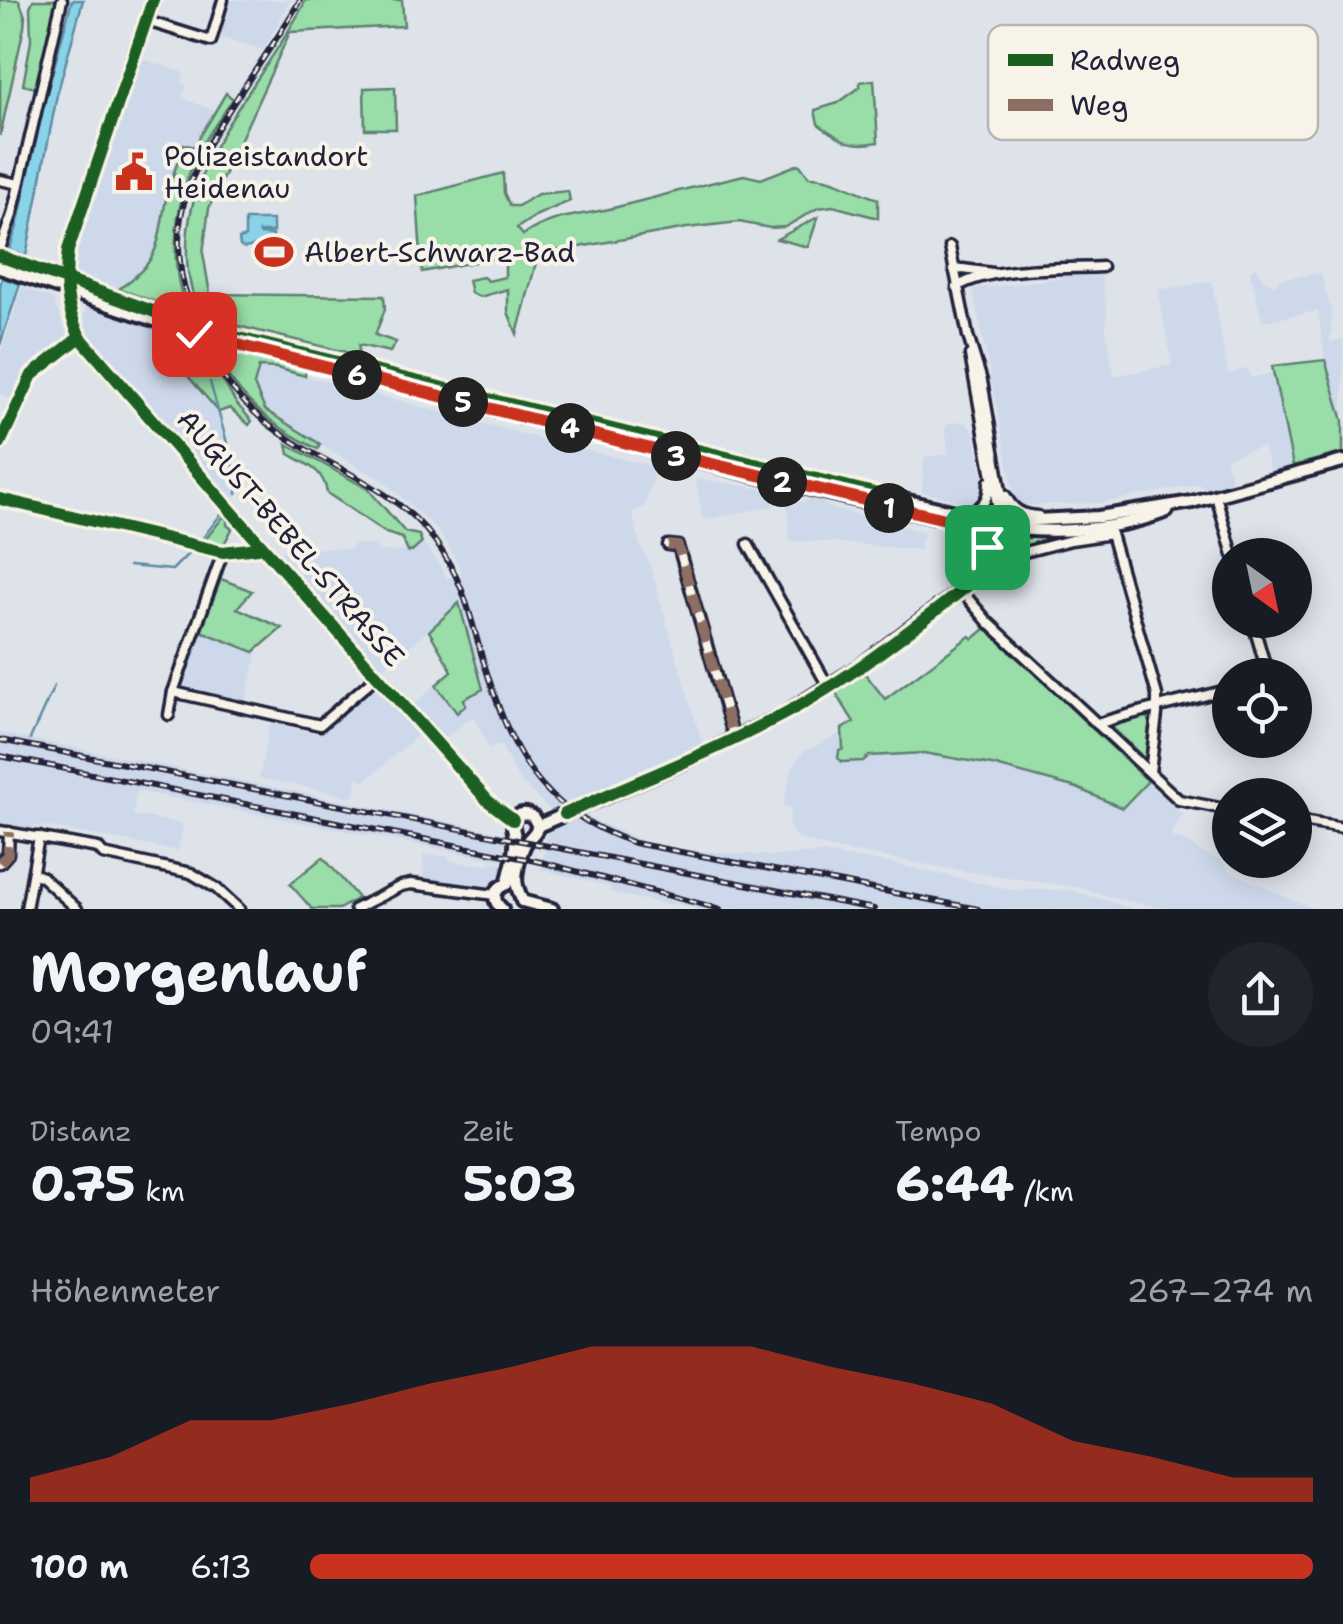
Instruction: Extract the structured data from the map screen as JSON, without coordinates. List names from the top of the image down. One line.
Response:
{"streets":{"main road":["AUGUST-BEBEL-STRASSE"]},"places":{"public building":["Polizeistandort Heidenau"],"sports":["Albert-Schwarz-Bad"]},"legend":["Radweg","Weg"],"north":"bottom right","page":{"pins":["6","5","4","3","2","1"],"heading":["Morgenlauf","09:41"],"stats":[["Distanz","0.75 km"],["Zeit","5:03"],["Tempo","6:44 /km"]],"chart":["Höhenmeter","267–274 m"],"list":[{"name":"100 m","note":"6:13"}]}}
